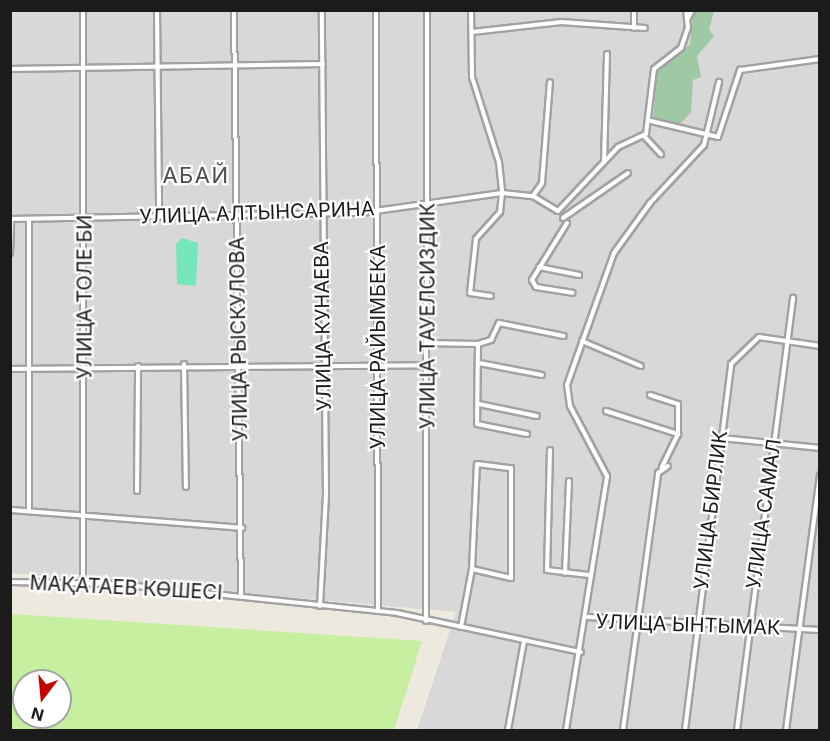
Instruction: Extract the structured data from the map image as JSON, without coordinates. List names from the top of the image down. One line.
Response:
{"streets":{"street":["УЛИЦА АЛТЫНСАРИНА","УЛИЦА ТОЛЕ БИ","УЛИЦА ТАУЕЛСИЗДИК","УЛИЦА КУНАЕВА","УЛИЦА РЫСКУЛОВА","УЛИЦА РАЙЫМБЕКА","УЛИЦА БИРЛИК","УЛИЦА САМАЛ","МАҚАТАЕВ КӨШЕСІ","УЛИЦА ЫНТЫМАК"]},"crossings":[["УЛИЦА АЛТЫНСАРИНА","УЛИЦА ТОЛЕ БИ"],["УЛИЦА АЛТЫНСАРИНА","УЛИЦА ТАУЕЛСИЗДИК"],["УЛИЦА АЛТЫНСАРИНА","УЛИЦА КУНАЕВА"],["УЛИЦА АЛТЫНСАРИНА","УЛИЦА РЫСКУЛОВА"],["УЛИЦА АЛТЫНСАРИНА","УЛИЦА РАЙЫМБЕКА"],["УЛИЦА ТОЛЕ БИ","МАҚАТАЕВ КӨШЕСІ"],["УЛИЦА ТАУЕЛСИЗДИК","МАҚАТАЕВ КӨШЕСІ"],["УЛИЦА КУНАЕВА","МАҚАТАЕВ КӨШЕСІ"],["УЛИЦА РЫСКУЛОВА","МАҚАТАЕВ КӨШЕСІ"],["УЛИЦА РАЙЫМБЕКА","МАҚАТАЕВ КӨШЕСІ"],["УЛИЦА БИРЛИК","УЛИЦА САМАЛ"],["УЛИЦА БИРЛИК","УЛИЦА ЫНТЫМАК"],["УЛИЦА САМАЛ","УЛИЦА ЫНТЫМАК"],["МАҚАТАЕВ КӨШЕСІ","УЛИЦА ЫНТЫМАК"]],"districts":["АБАЙ"],"north":"bottom"}
